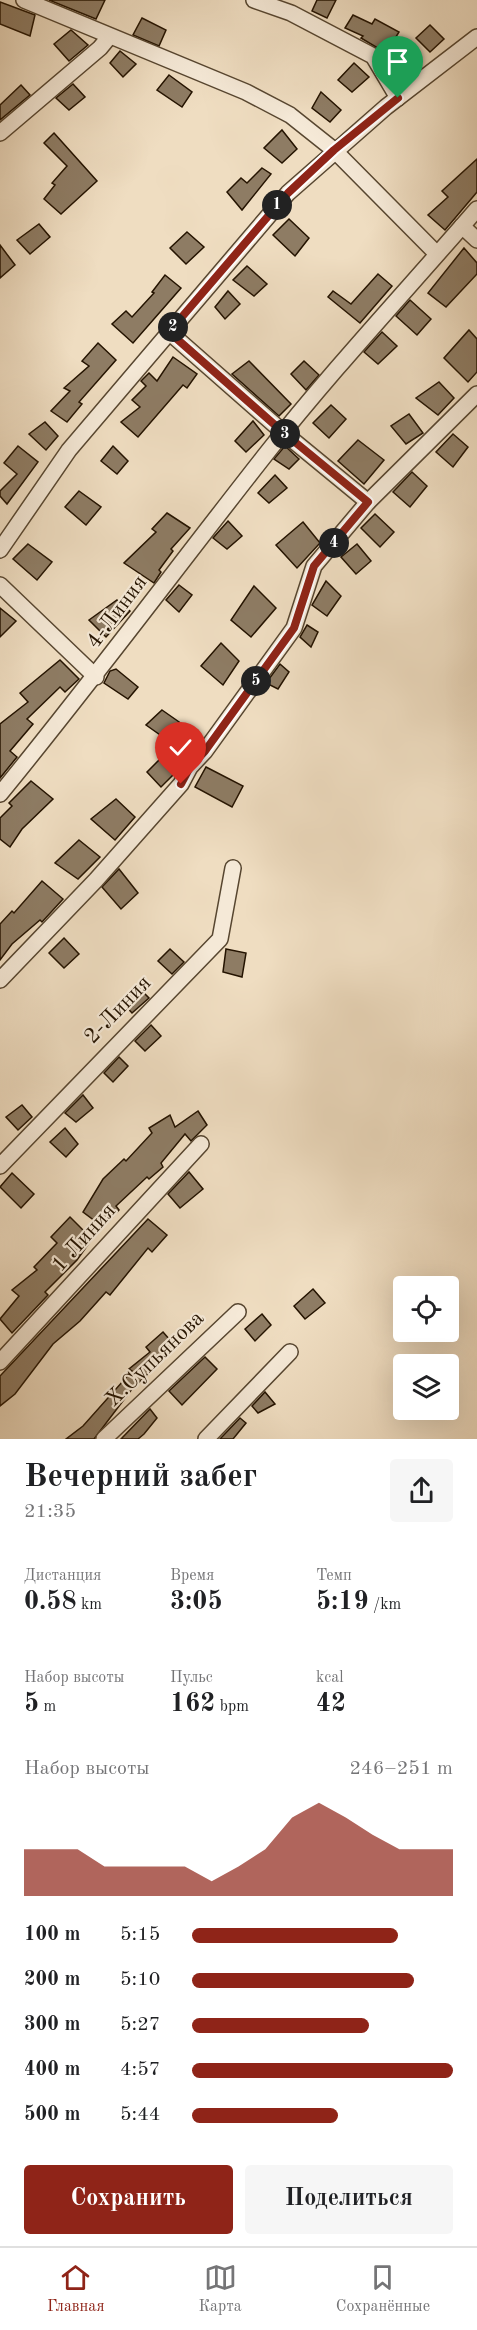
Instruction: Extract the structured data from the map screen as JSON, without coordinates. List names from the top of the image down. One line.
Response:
{"streets":{"street":["4-Линия","2-Линия","1 Линия","Х.Супьянова"]},"page":{"pins":["1","2","3","4","5"],"heading":["Вечерний забег","21:35"],"stats":[["Дистанция","0.58 km"],["Время","3:05"],["Темп","5:19 /km"],["Набор высоты","5 m"],["Пульс","162 bpm"],["kcal","42"]],"chart":["Набор высоты","246–251 m"],"list":[{"name":"100 m","note":"5:15"},{"name":"200 m","note":"5:10"},{"name":"300 m","note":"5:27"},{"name":"400 m","note":"4:57"},{"name":"500 m","note":"5:44"}],"buttons":["Сохранить","Поделиться"],"tabs":["Главная","Карта","Сохранённые"]}}
